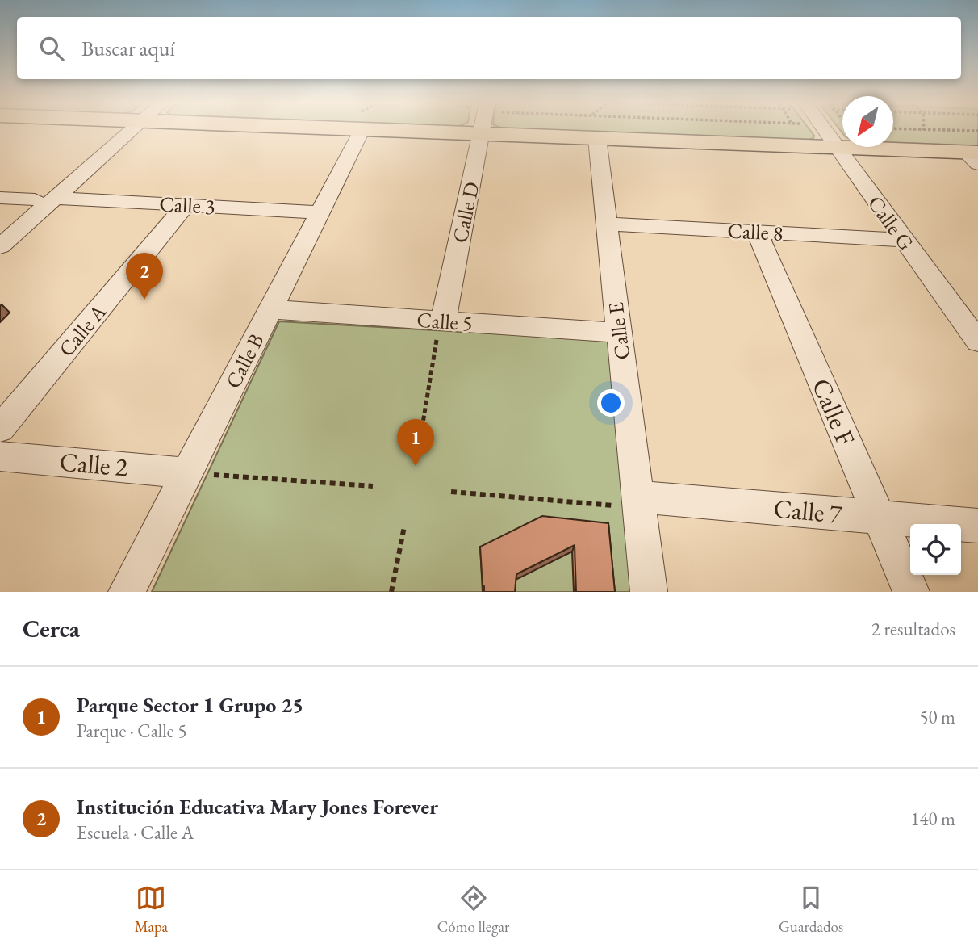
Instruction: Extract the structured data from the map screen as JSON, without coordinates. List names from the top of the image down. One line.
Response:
{"streets":{"street":["Calle 3","Calle D","Calle G","Calle 8","Calle 5","Calle A","Calle E","Calle B","Calle F","Calle 2","Calle 7"]},"crossings":[["Calle 3","Calle A"],["Calle 3","Calle B"],["Calle D","Calle 5"],["Calle G","Calle 8"],["Calle 8","Calle E"],["Calle 8","Calle F"],["Calle 5","Calle E"],["Calle 5","Calle B"],["Calle E","Calle 7"],["Calle B","Calle 2"],["Calle F","Calle 7"]],"north":"bottom left","page":{"search":"Buscar aquí","pins":["2","1"],"heading":["Cerca","2 resultados"],"list":[{"mark":"1","name":"Parque Sector 1 Grupo 25","note":"Parque · Calle 5","value":"50 m"},{"mark":"2","name":"Institución Educativa Mary Jones Forever","note":"Escuela · Calle A","value":"140 m"}],"nav":["Mapa","Cómo llegar","Guardados"]}}
